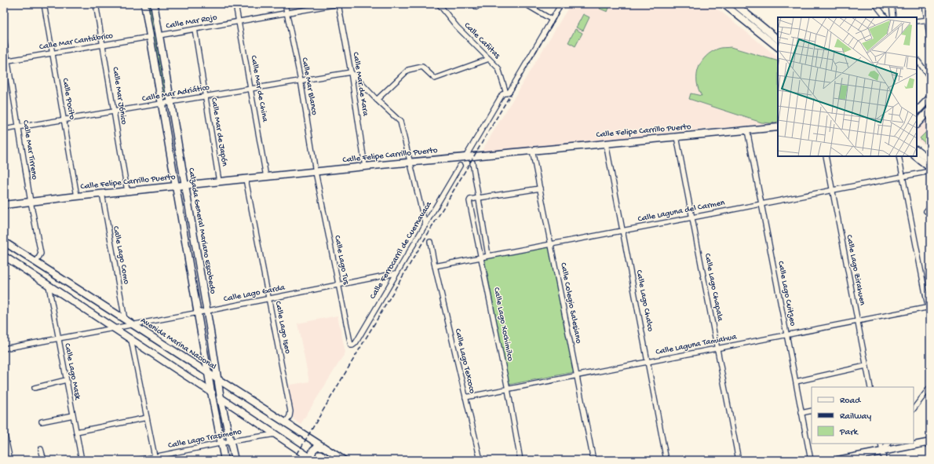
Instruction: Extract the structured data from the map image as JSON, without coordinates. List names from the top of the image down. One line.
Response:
{"streets":{"main road":["Calle Felipe Carrillo Puerto","Calzada General Mariano Escobedo","Avenida Marina Nacional"],"street":["Calle Mar Rojo","Calle Cañitas","Calle Mar Cantábrico","Calle Mar de Kara","Calle Mar Blanco","Calle Mar de China","Calle Mar Adriático","Calle Mar Jónico","Calle Pocito","Calle Mar de Japón","Calle Mar Tirreno","Calle Laguna del Carmen","Calle Ferrocarril de Cuernavaca","Calle Lago Como","Calle Lago Tus","Calle Lago Zirahuen","Calle Lago Chapala","Calle Lago Garda","Calle Lago Cuitzeo","Calle Lago Chalco","Calle Colegio Salesiano","Calle Lago Xochimilco","Calle Lago Iseo","Calle Laguna Tamiahua","Calle Lago Texcoco","Calle Lago Mask","Calle Lago Trasimeno"]},"crossings":[["Calle Mar Rojo","Calle Mar de Kara"],["Calle Mar Rojo","Calle Mar Blanco"],["Calle Mar Rojo","Calle Mar de China"],["Calle Mar Rojo","Calle Mar de Japón"],["Calle Mar Rojo","Calzada General Mariano Escobedo"],["Calle Mar Cantábrico","Calle Mar Jónico"],["Calle Mar Cantábrico","Calle Pocito"],["Calle Mar Cantábrico","Calle Mar Tirreno"],["Calle Mar Cantábrico","Calzada General Mariano Escobedo"],["Calle Mar de Kara","Calle Mar Adriático"],["Calle Mar de Kara","Calle Felipe Carrillo Puerto"],["Calle Mar Blanco","Calle Mar Adriático"],["Calle Mar Blanco","Calle Felipe Carrillo Puerto"],["Calle Mar Blanco","Calle Lago Tus"],["Calle Mar de China","Calle Mar Adriático"],["Calle Mar de China","Calle Felipe Carrillo Puerto"],["Calle Mar Adriático","Calle Mar Jónico"],["Calle Mar Adriático","Calle Pocito"],["Calle Mar Adriático","Calle Mar de Japón"],["Calle Mar Adriático","Calle Mar Tirreno"],["Calle Mar Adriático","Calzada General Mariano Escobedo"],["Calle Mar Jónico","Calle Felipe Carrillo Puerto"],["Calle Pocito","Calle Felipe Carrillo Puerto"],["Calle Felipe Carrillo Puerto","Calle Mar de Japón"],["Calle Felipe Carrillo Puerto","Calle Mar Tirreno"],["Calle Felipe Carrillo Puerto","Calzada General Mariano Escobedo"],["Calle Felipe Carrillo Puerto","Calle Lago Como"],["Calle Felipe Carrillo Puerto","Calle Lago Tus"],["Calle Felipe Carrillo Puerto","Calle Lago Chapala"],["Calle Felipe Carrillo Puerto","Calle Lago Cuitzeo"],["Calle Felipe Carrillo Puerto","Calle Lago Chalco"],["Calle Felipe Carrillo Puerto","Calle Colegio Salesiano"],["Calle Felipe Carrillo Puerto","Calle Lago Iseo"],["Calle Mar Tirreno","Avenida Marina Nacional"],["Calle Laguna del Carmen","Calle Lago Zirahuen"],["Calle Laguna del Carmen","Calle Lago Chapala"],["Calle Laguna del Carmen","Calle Lago Cuitzeo"],["Calle Laguna del Carmen","Calle Lago Chalco"],["Calle Laguna del Carmen","Calle Colegio Salesiano"],["Calle Laguna del Carmen","Calle Lago Xochimilco"],["Calle Laguna del Carmen","Calle Lago Texcoco"],["Calzada General Mariano Escobedo","Calle Lago Garda"],["Calzada General Mariano Escobedo","Avenida Marina Nacional"],["Calzada General Mariano Escobedo","Calle Lago Trasimeno"],["Calle Ferrocarril de Cuernavaca","Calle Lago Tus"],["Calle Ferrocarril de Cuernavaca","Calle Lago Garda"],["Calle Lago Como","Avenida Marina Nacional"],["Calle Lago Tus","Calle Lago Garda"],["Calle Lago Zirahuen","Calle Laguna Tamiahua"],["Calle Lago Chapala","Calle Laguna Tamiahua"],["Calle Lago Garda","Calle Lago Iseo"],["Calle Lago Garda","Avenida Marina Nacional"],["Calle Lago Garda","Calle Lago Mask"],["Calle Lago Cuitzeo","Calle Laguna Tamiahua"],["Calle Lago Chalco","Calle Laguna Tamiahua"],["Calle Colegio Salesiano","Calle Laguna Tamiahua"],["Calle Lago Xochimilco","Calle Laguna Tamiahua"],["Calle Lago Iseo","Avenida Marina Nacional"],["Calle Laguna Tamiahua","Calle Lago Texcoco"]],"legend":["Road","Railway","Park"]}
